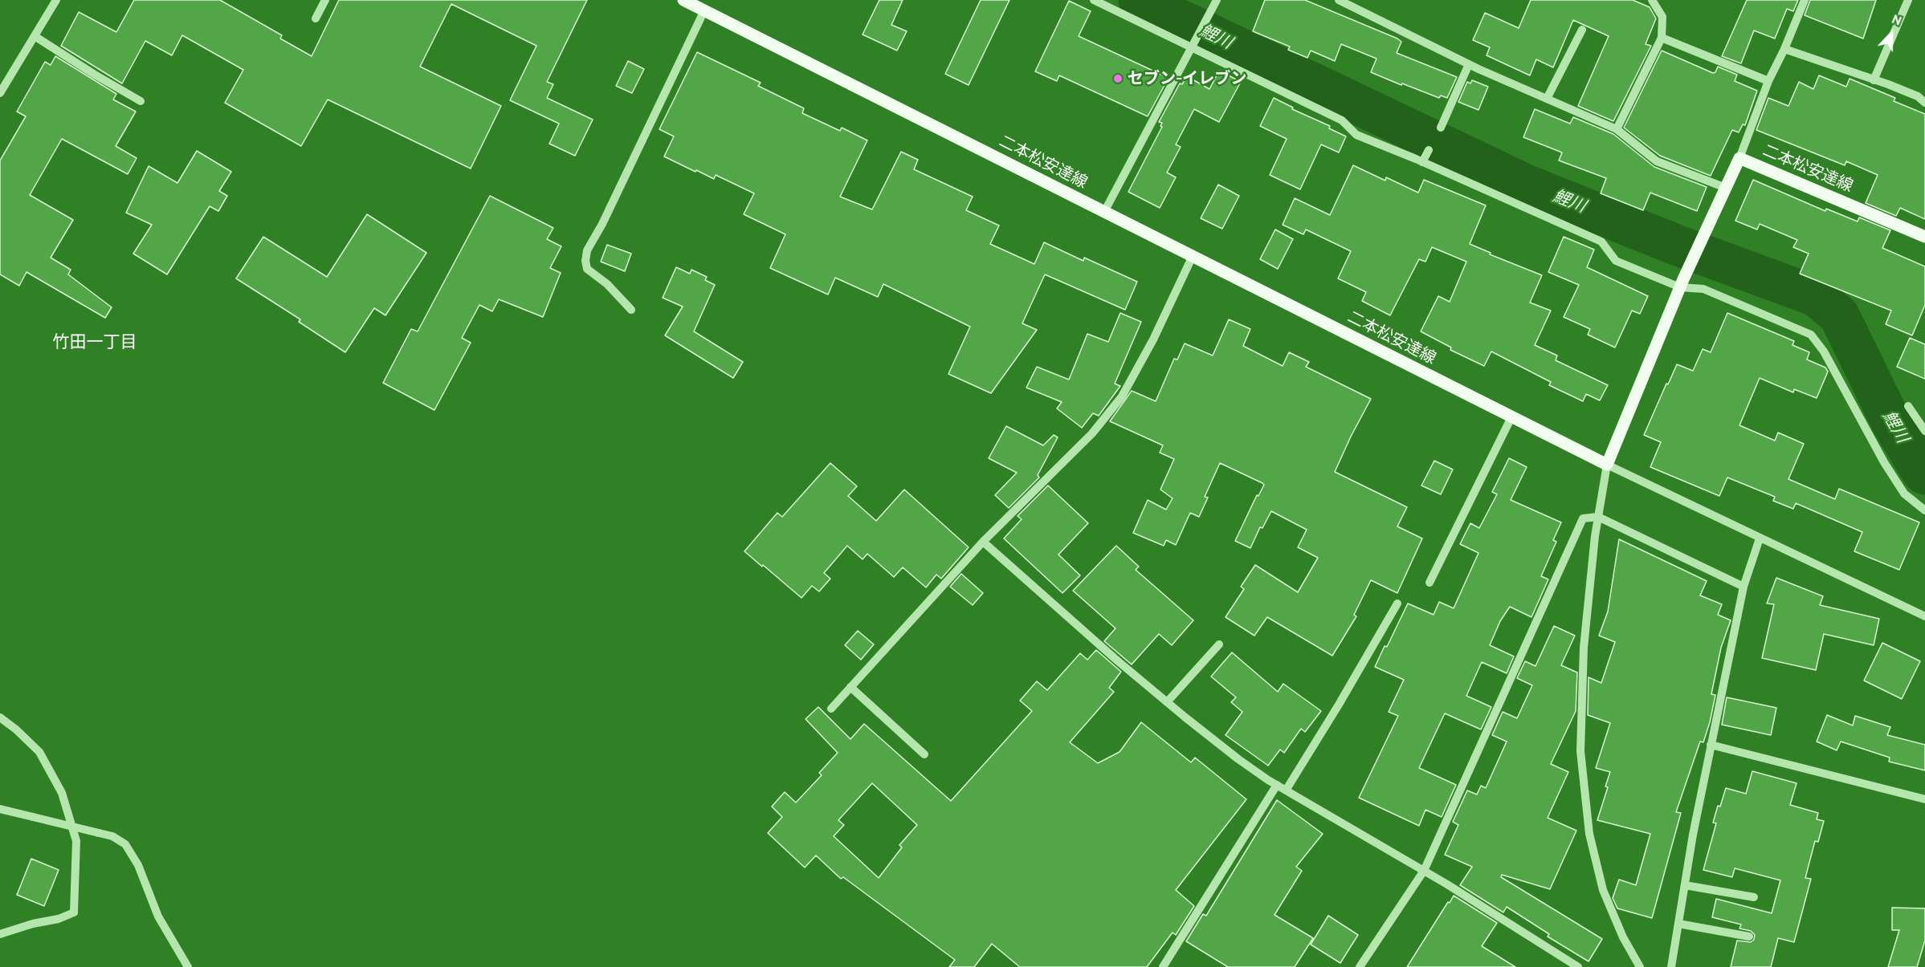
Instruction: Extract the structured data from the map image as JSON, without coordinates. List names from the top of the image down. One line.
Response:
{"streets":{"main road":["二本松安達線"]},"districts":["竹田一丁目"],"water":["鯉川"],"places":["セブン-イレブン"],"north":"top"}
